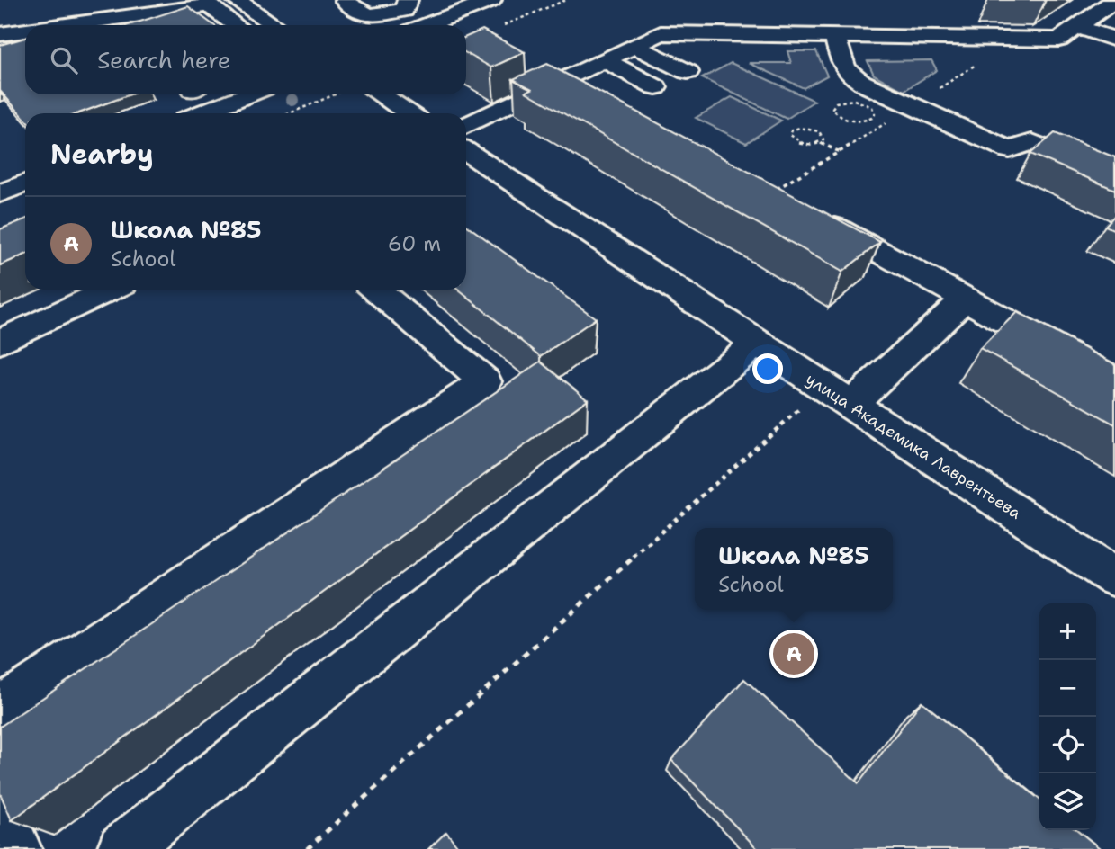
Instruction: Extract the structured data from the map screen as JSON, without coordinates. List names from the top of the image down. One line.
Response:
{"streets":{"street":["улица Академика Лаврентьева"]},"page":{"search":"Search here","heading":"Nearby","list":[{"mark":"A","name":"Школа №85","note":"School","value":"60 m"}],"popup":["Школа №85","School"],"map_buttons":["+","−"],"pins":"A"}}
